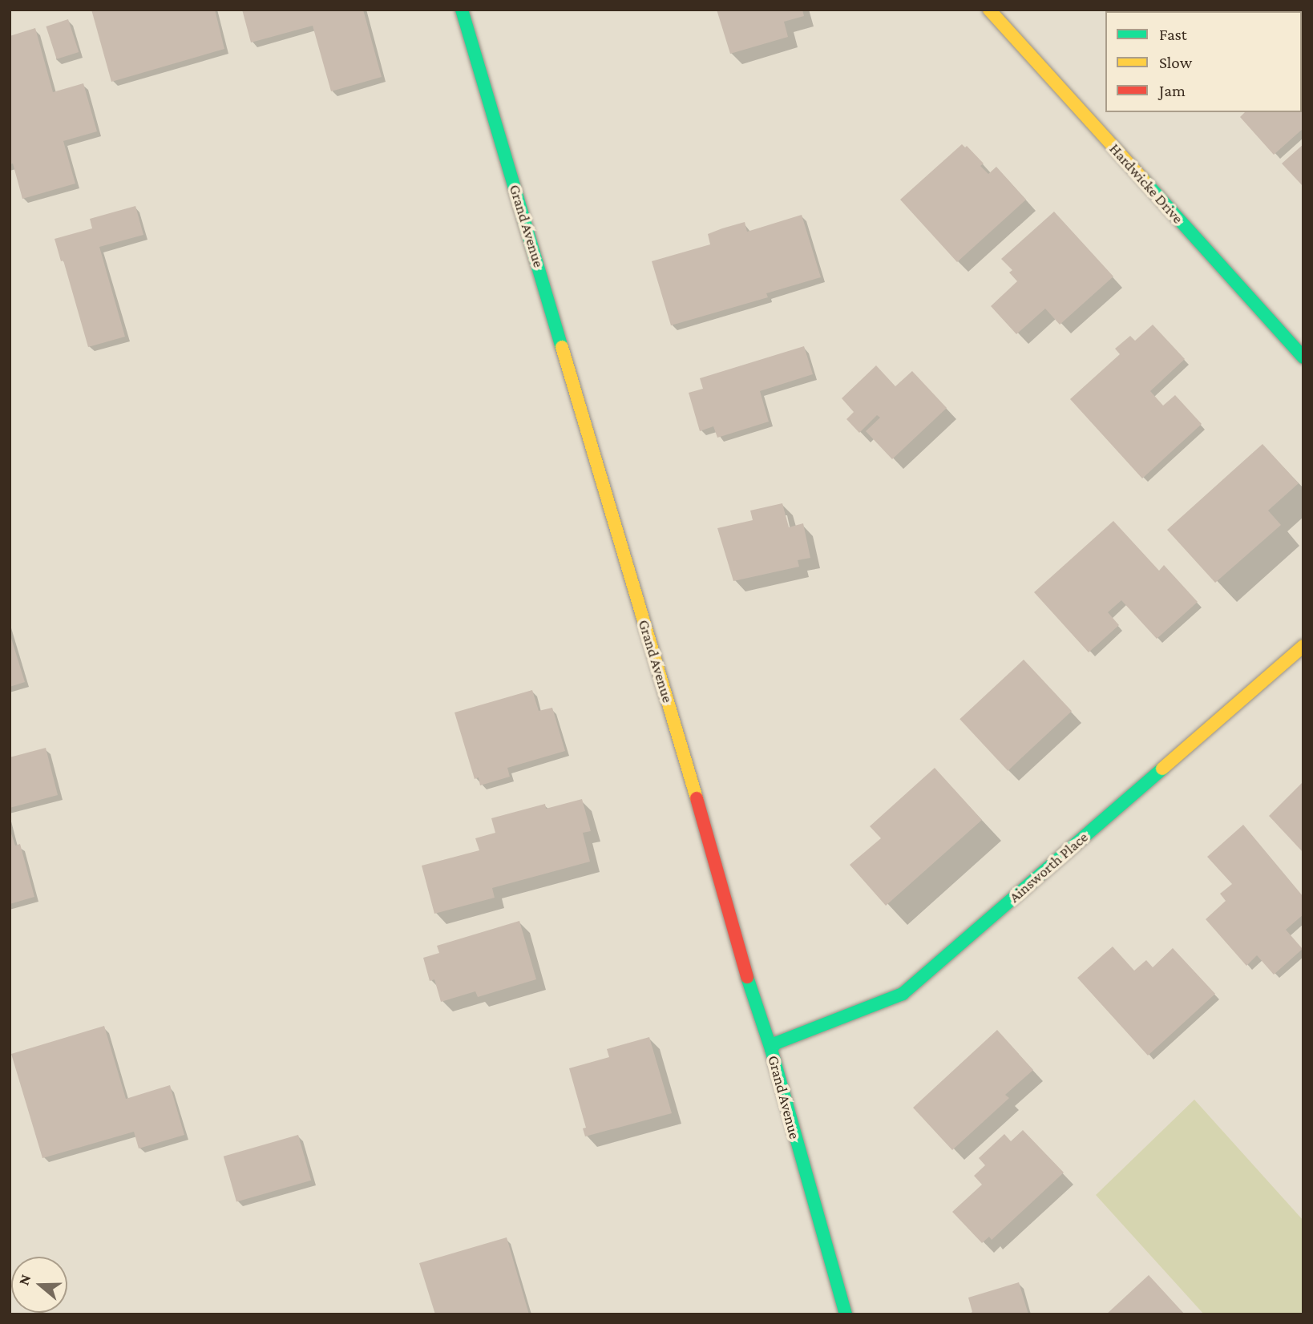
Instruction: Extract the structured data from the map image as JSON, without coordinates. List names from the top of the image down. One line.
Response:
{"streets":{"street":["Hardwicke Drive","Grand Avenue","Ainsworth Place"]},"crossings":[["Grand Avenue","Ainsworth Place"]],"legend":["Fast","Slow","Jam"],"north":"left"}
